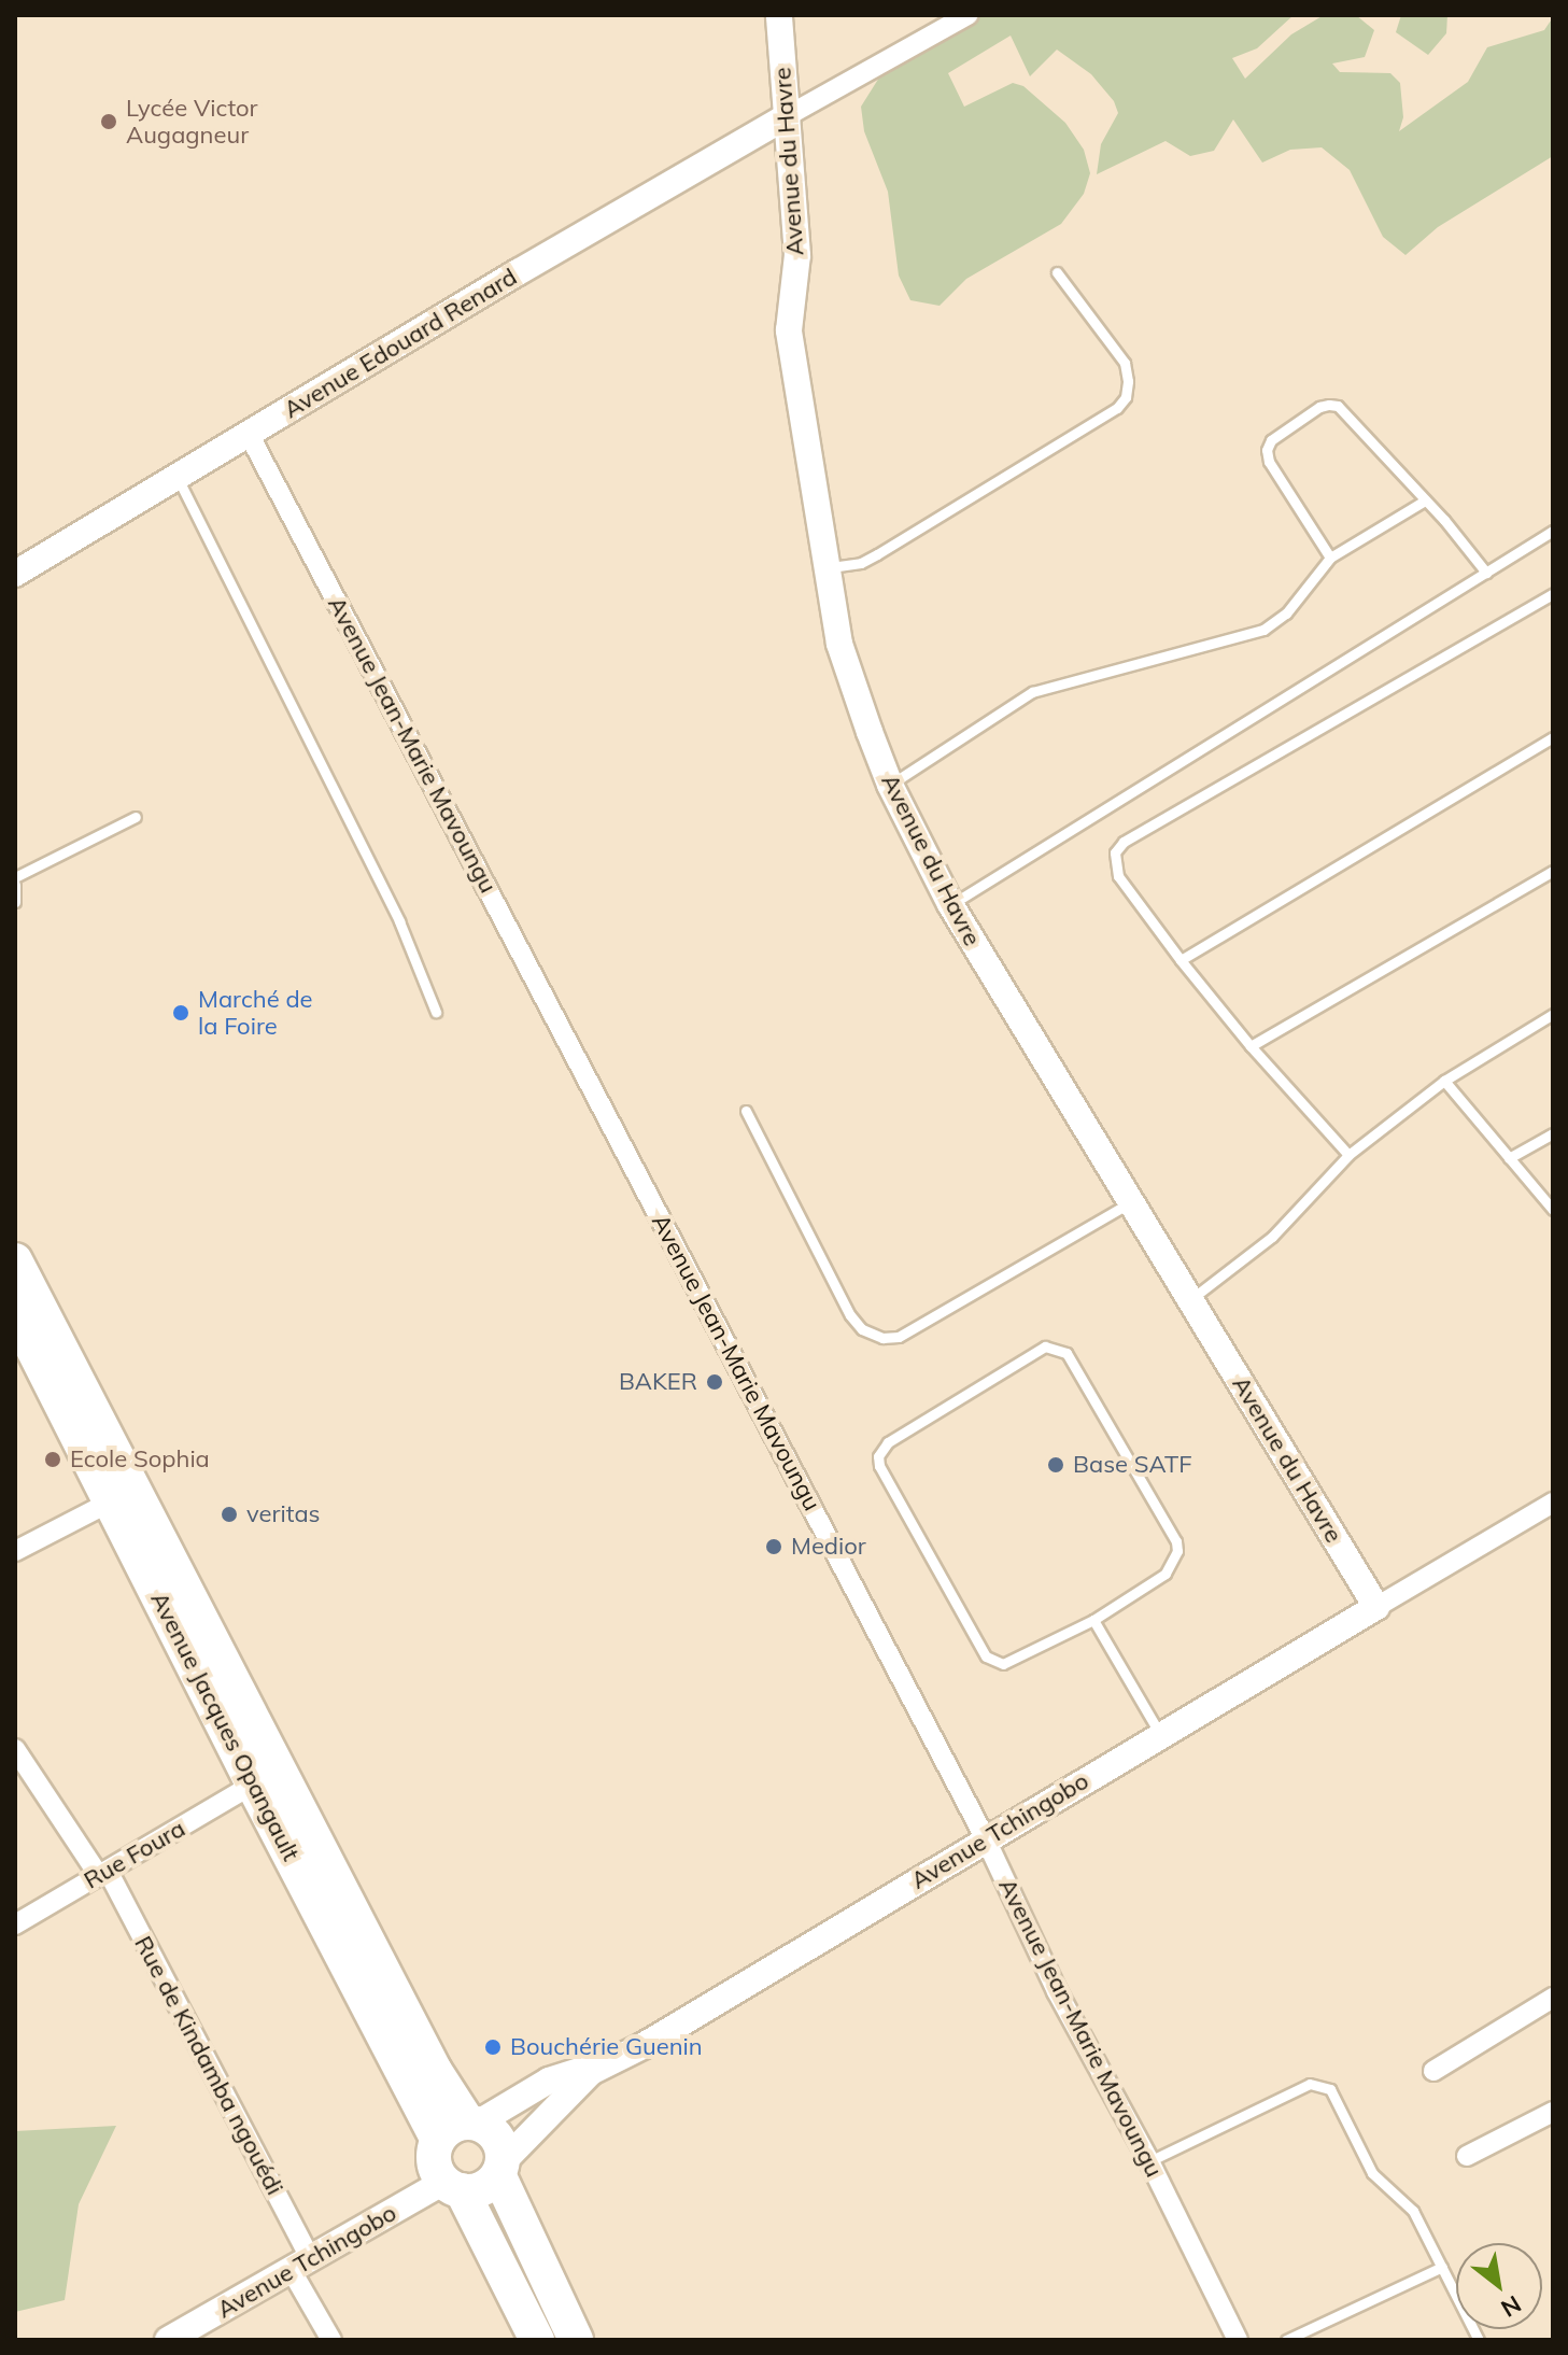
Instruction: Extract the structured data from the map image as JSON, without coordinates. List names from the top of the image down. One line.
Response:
{"streets":{"highway":["Avenue Jacques Opangault"],"street":["Avenue du Havre","Avenue Edouard Renard","Avenue Jean-Marie Mavoungu","Avenue Tchingobo","Rue Foura","Rue de Kindamba ngouédi"]},"crossings":[["Avenue du Havre","Avenue Edouard Renard"],["Avenue du Havre","Avenue Tchingobo"],["Avenue Edouard Renard","Avenue Jean-Marie Mavoungu"],["Avenue Jean-Marie Mavoungu","Avenue Tchingobo"],["Avenue Jacques Opangault","Avenue Tchingobo"],["Avenue Jacques Opangault","Rue Foura"],["Avenue Tchingobo","Rue de Kindamba ngouédi"],["Rue Foura","Rue de Kindamba ngouédi"]],"places":["Lycée Victor Augagneur","Marché de la Foire","BAKER","Ecole Sophia","Base SATF","veritas","Medior","Bouchérie Guenin"],"north":"bottom right"}
